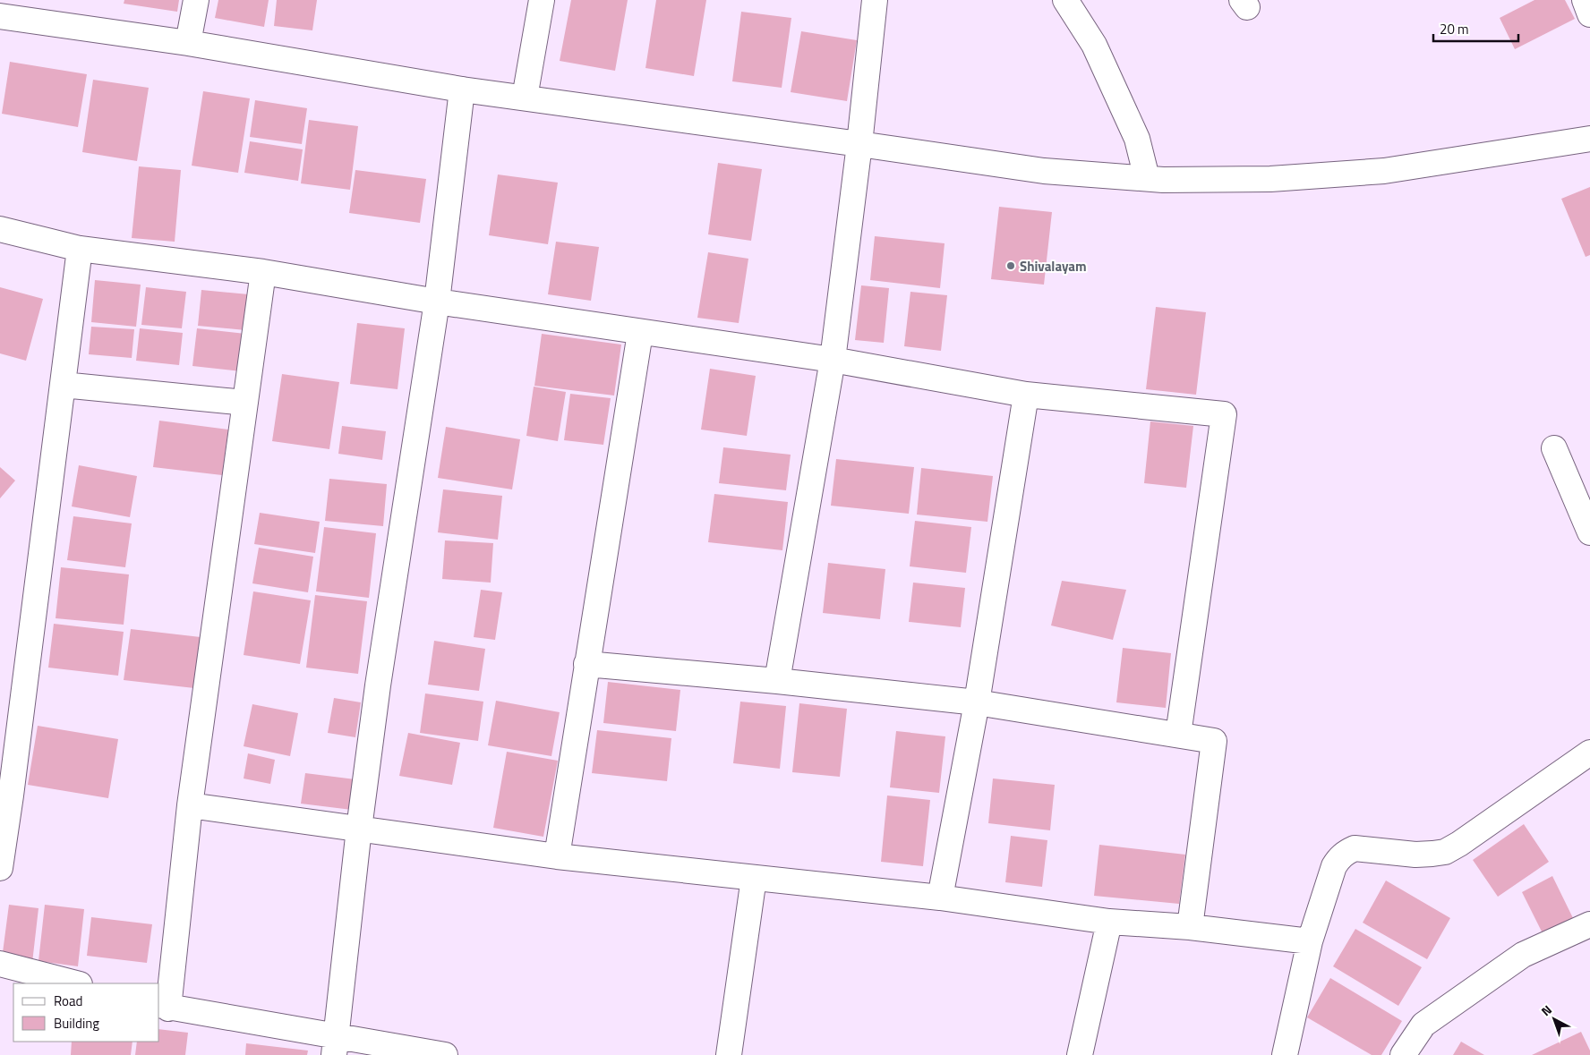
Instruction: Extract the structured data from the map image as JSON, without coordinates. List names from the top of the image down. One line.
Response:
{"places":["Shivalayam"],"legend":["Road","Building"],"scale_bar":"20 m","north":"top left"}
